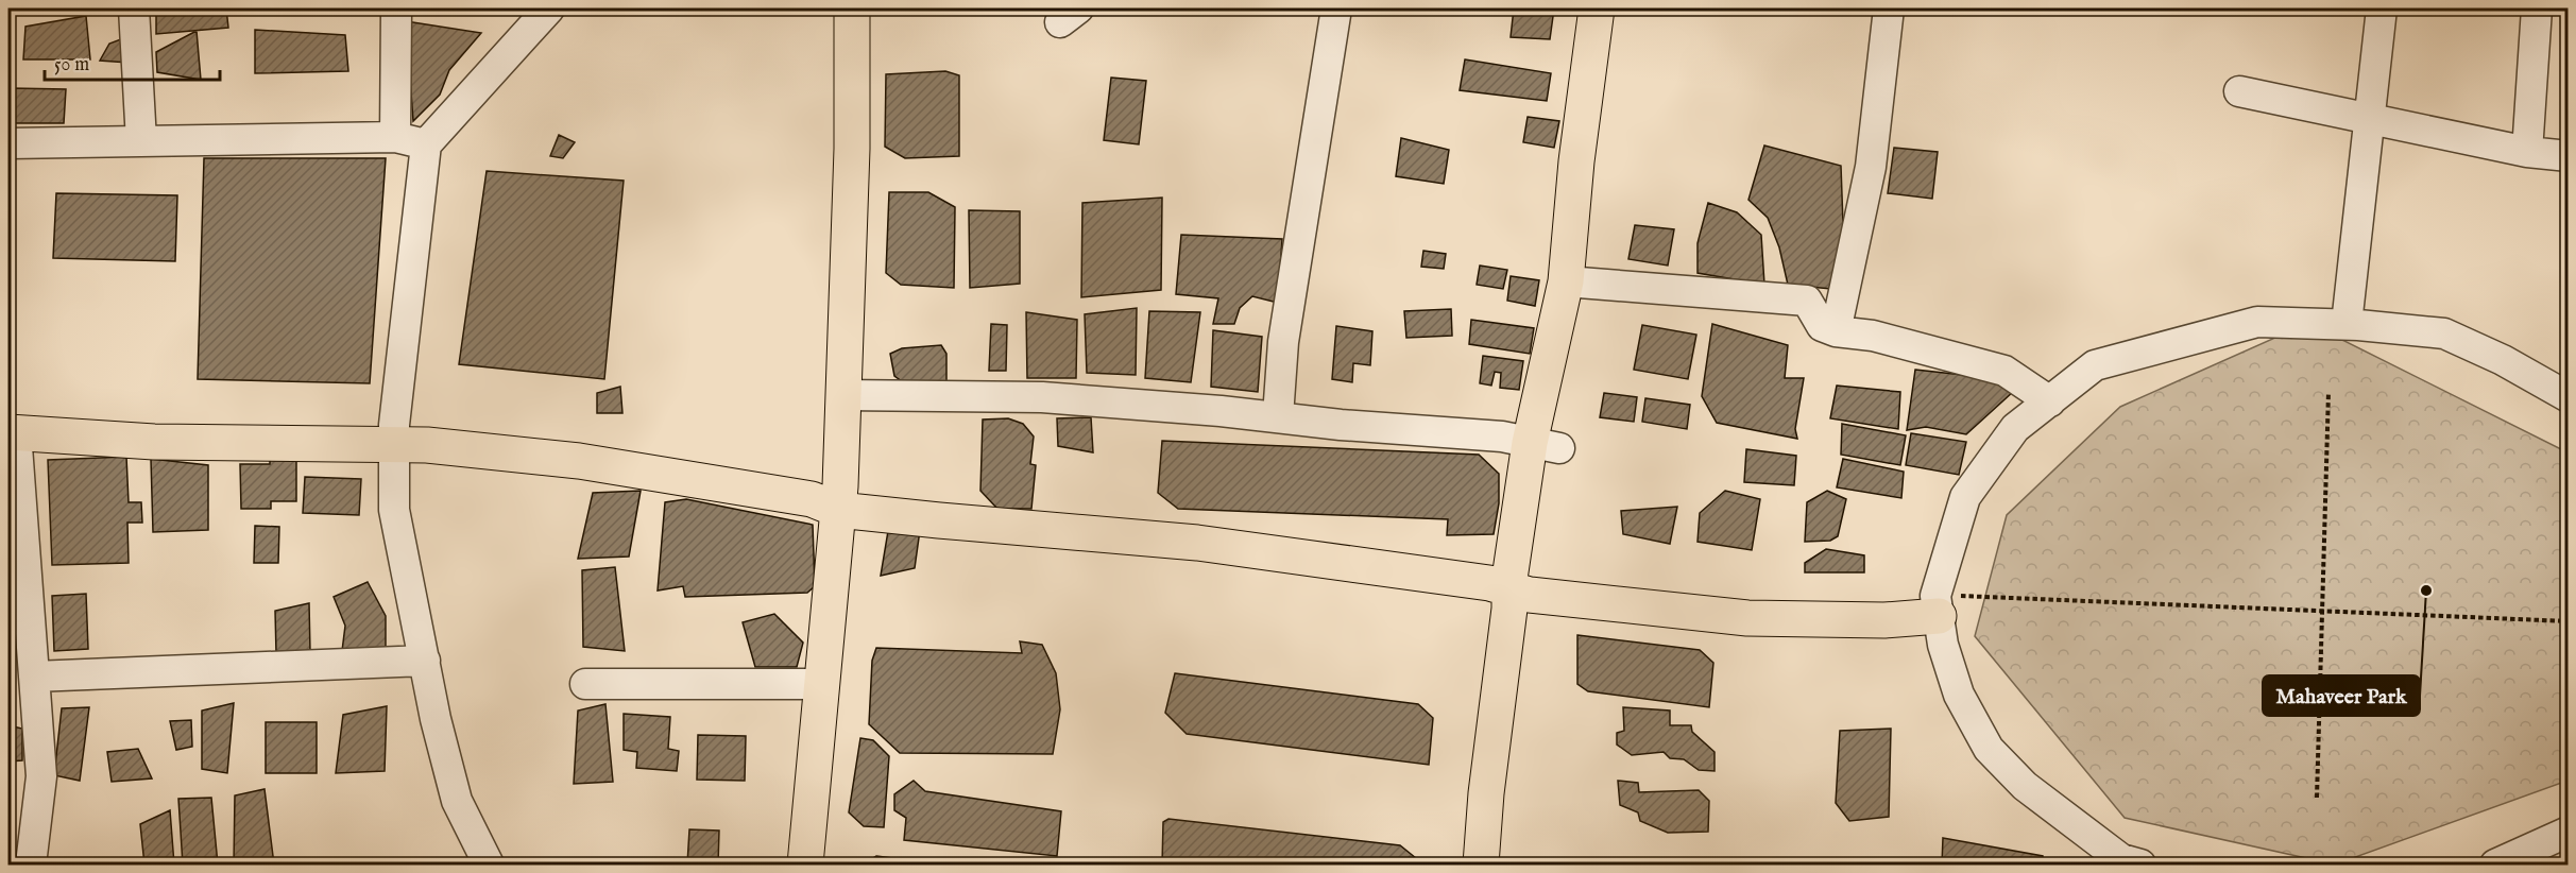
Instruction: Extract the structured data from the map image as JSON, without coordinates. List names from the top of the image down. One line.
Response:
{"places":["Mahaveer Park"],"scale_bar":"50 m"}
